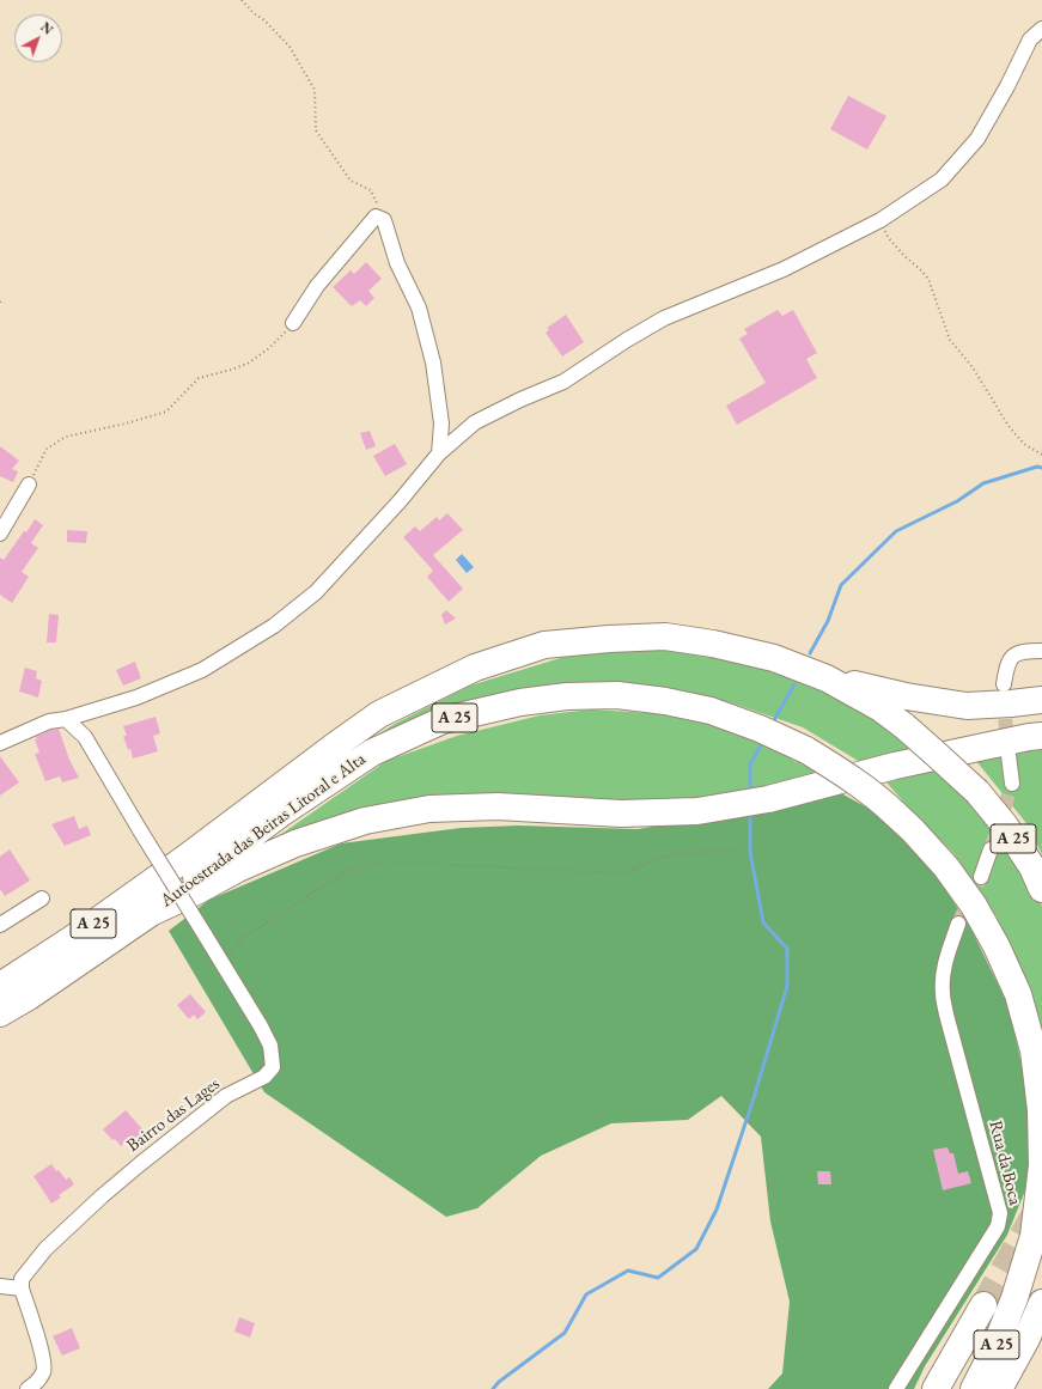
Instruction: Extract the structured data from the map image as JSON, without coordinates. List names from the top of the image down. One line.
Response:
{"streets":{"highway":["A 25","Autoestrada das Beiras Litoral e Alta"],"street":["Bairro das Lages","Rua da Boca"]},"north":"top right"}
